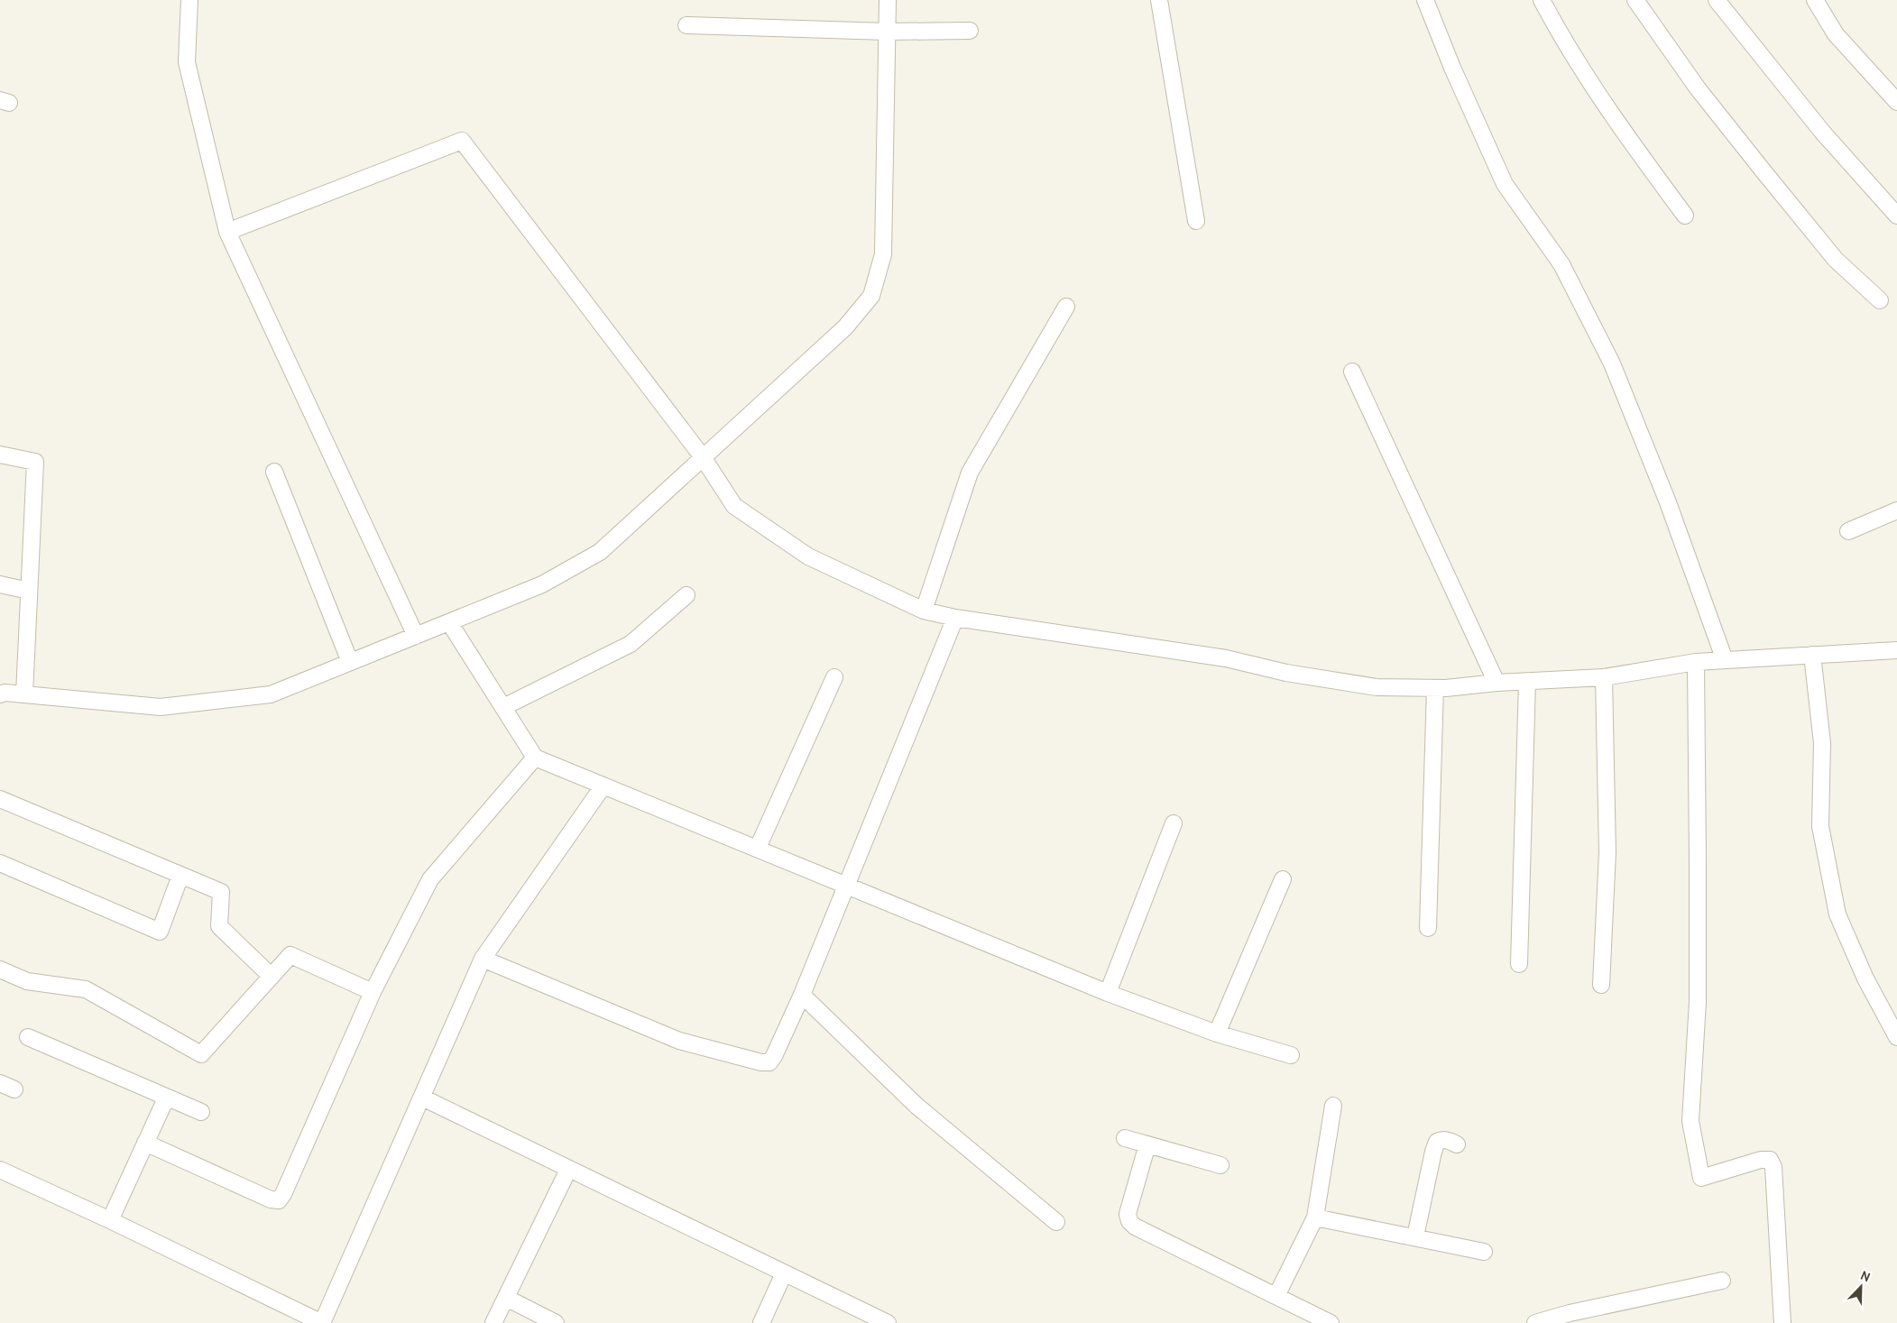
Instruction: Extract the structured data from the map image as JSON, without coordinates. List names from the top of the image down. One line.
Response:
{"north":"top right"}
